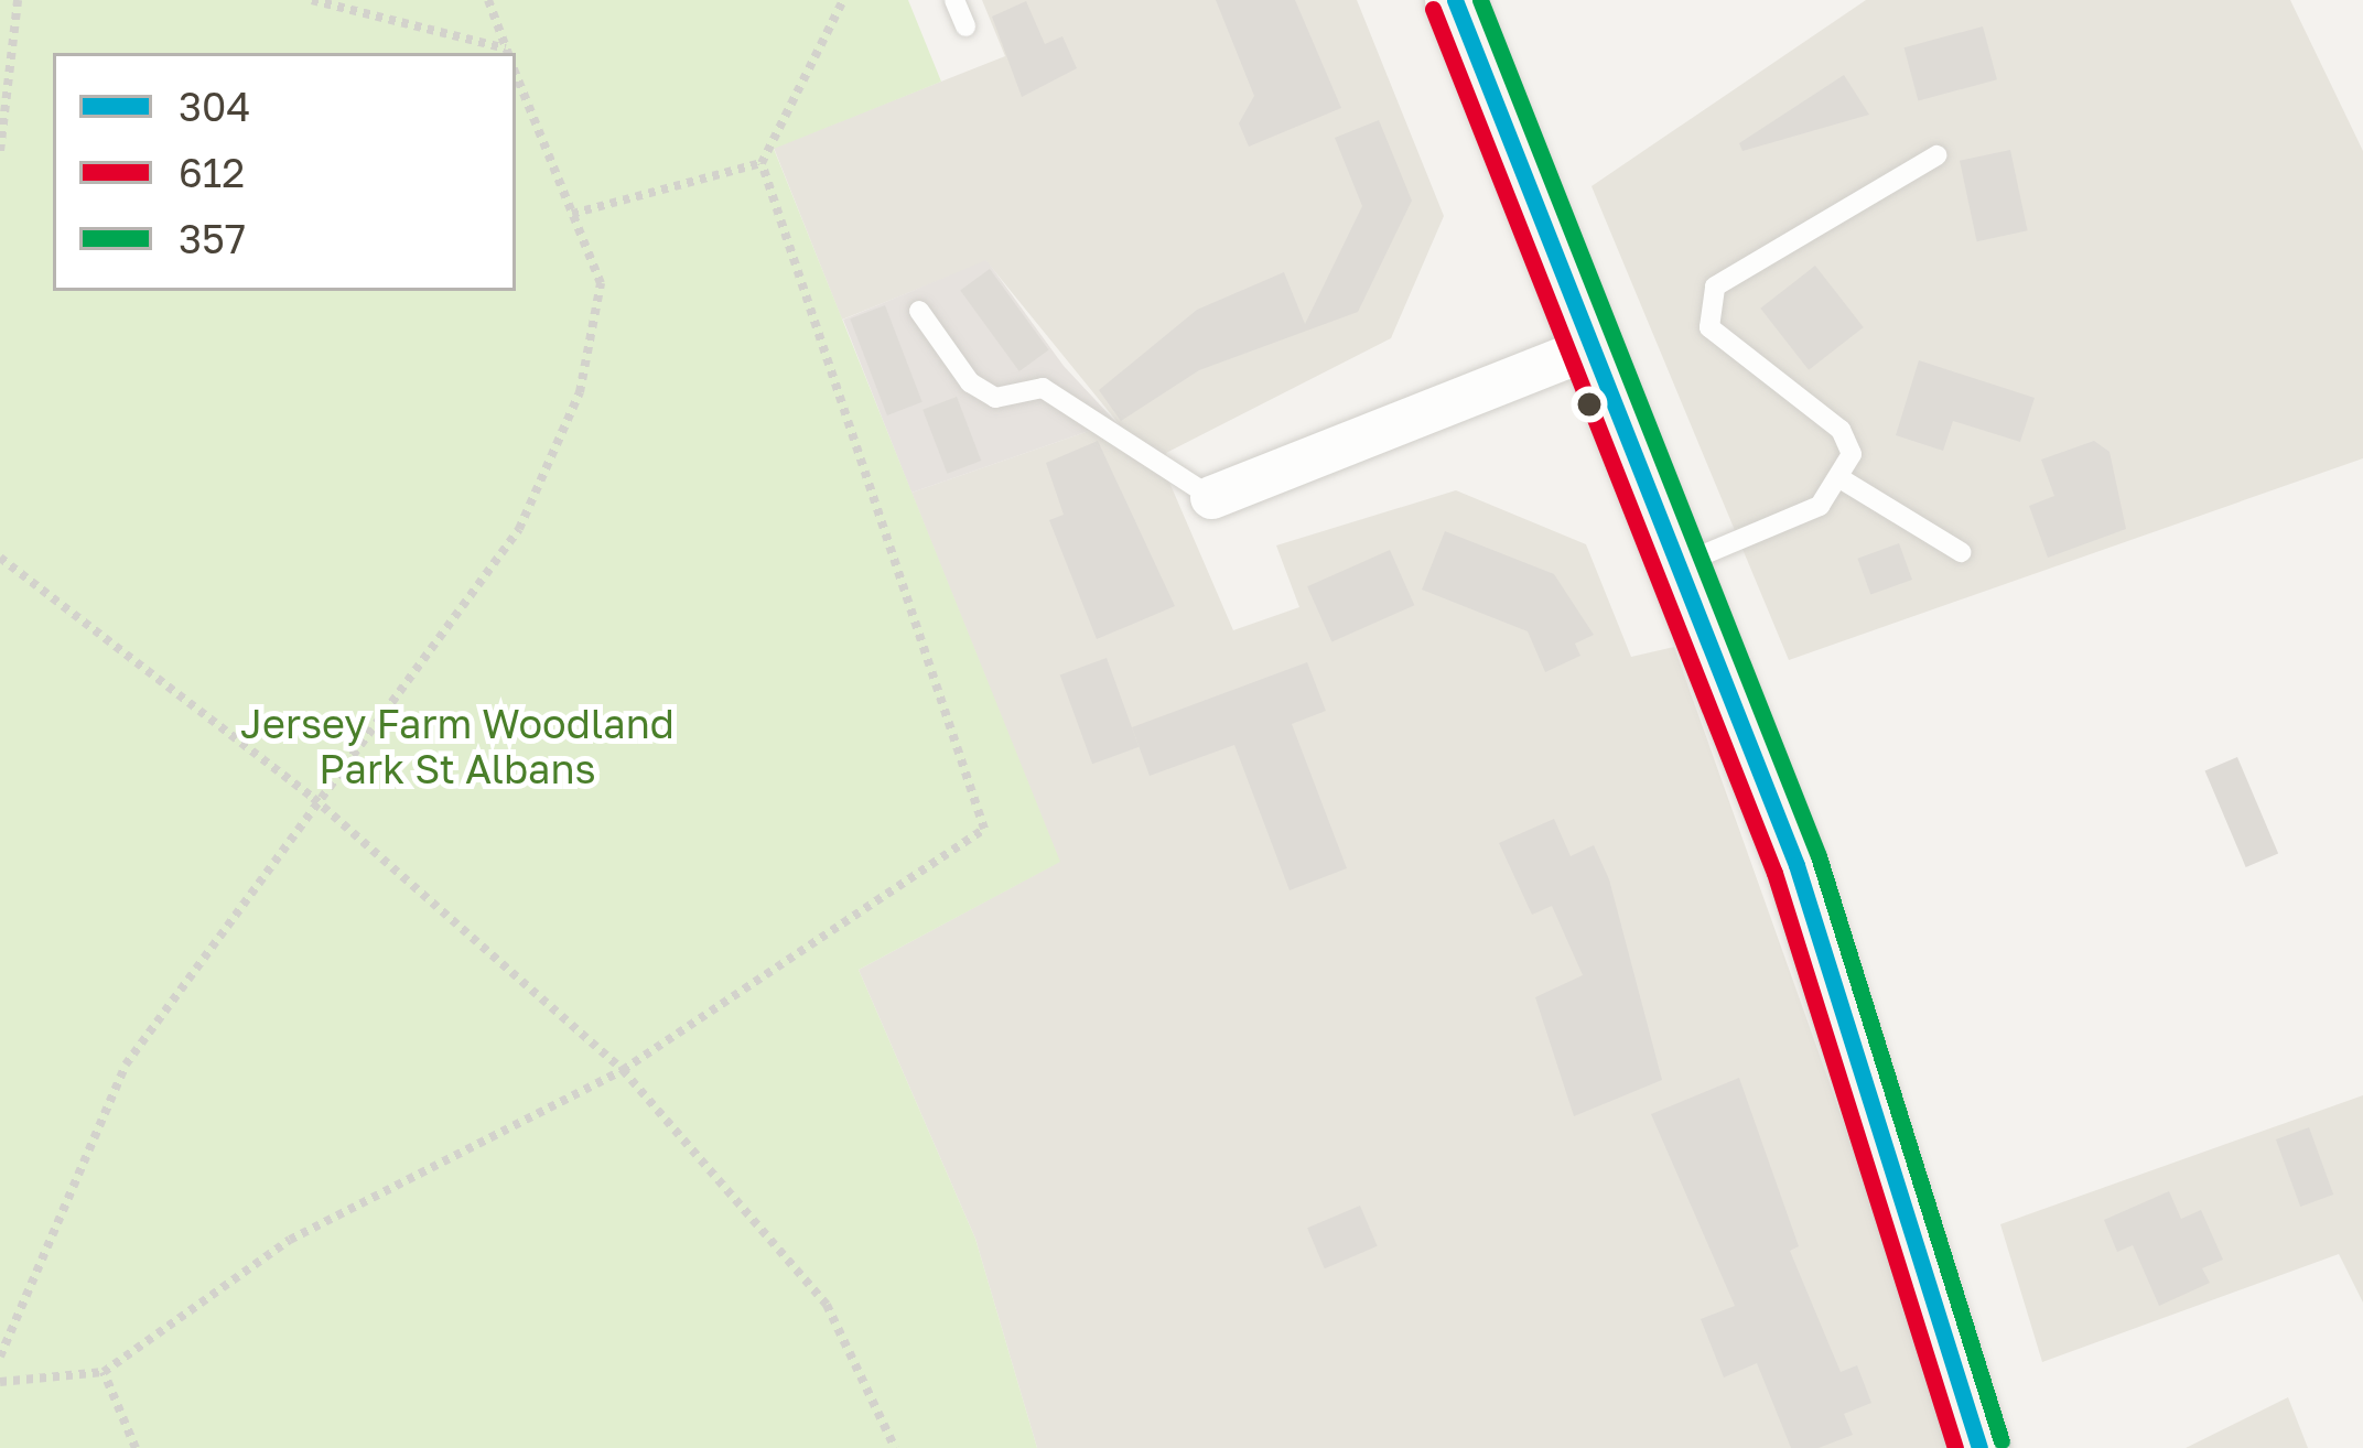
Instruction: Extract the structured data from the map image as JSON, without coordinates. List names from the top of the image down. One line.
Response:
{"parks":["Jersey Farm Woodland Park St Albans"],"lines":["transit line 304","transit line 357","transit line 612"],"legend":["304","612","357"]}
